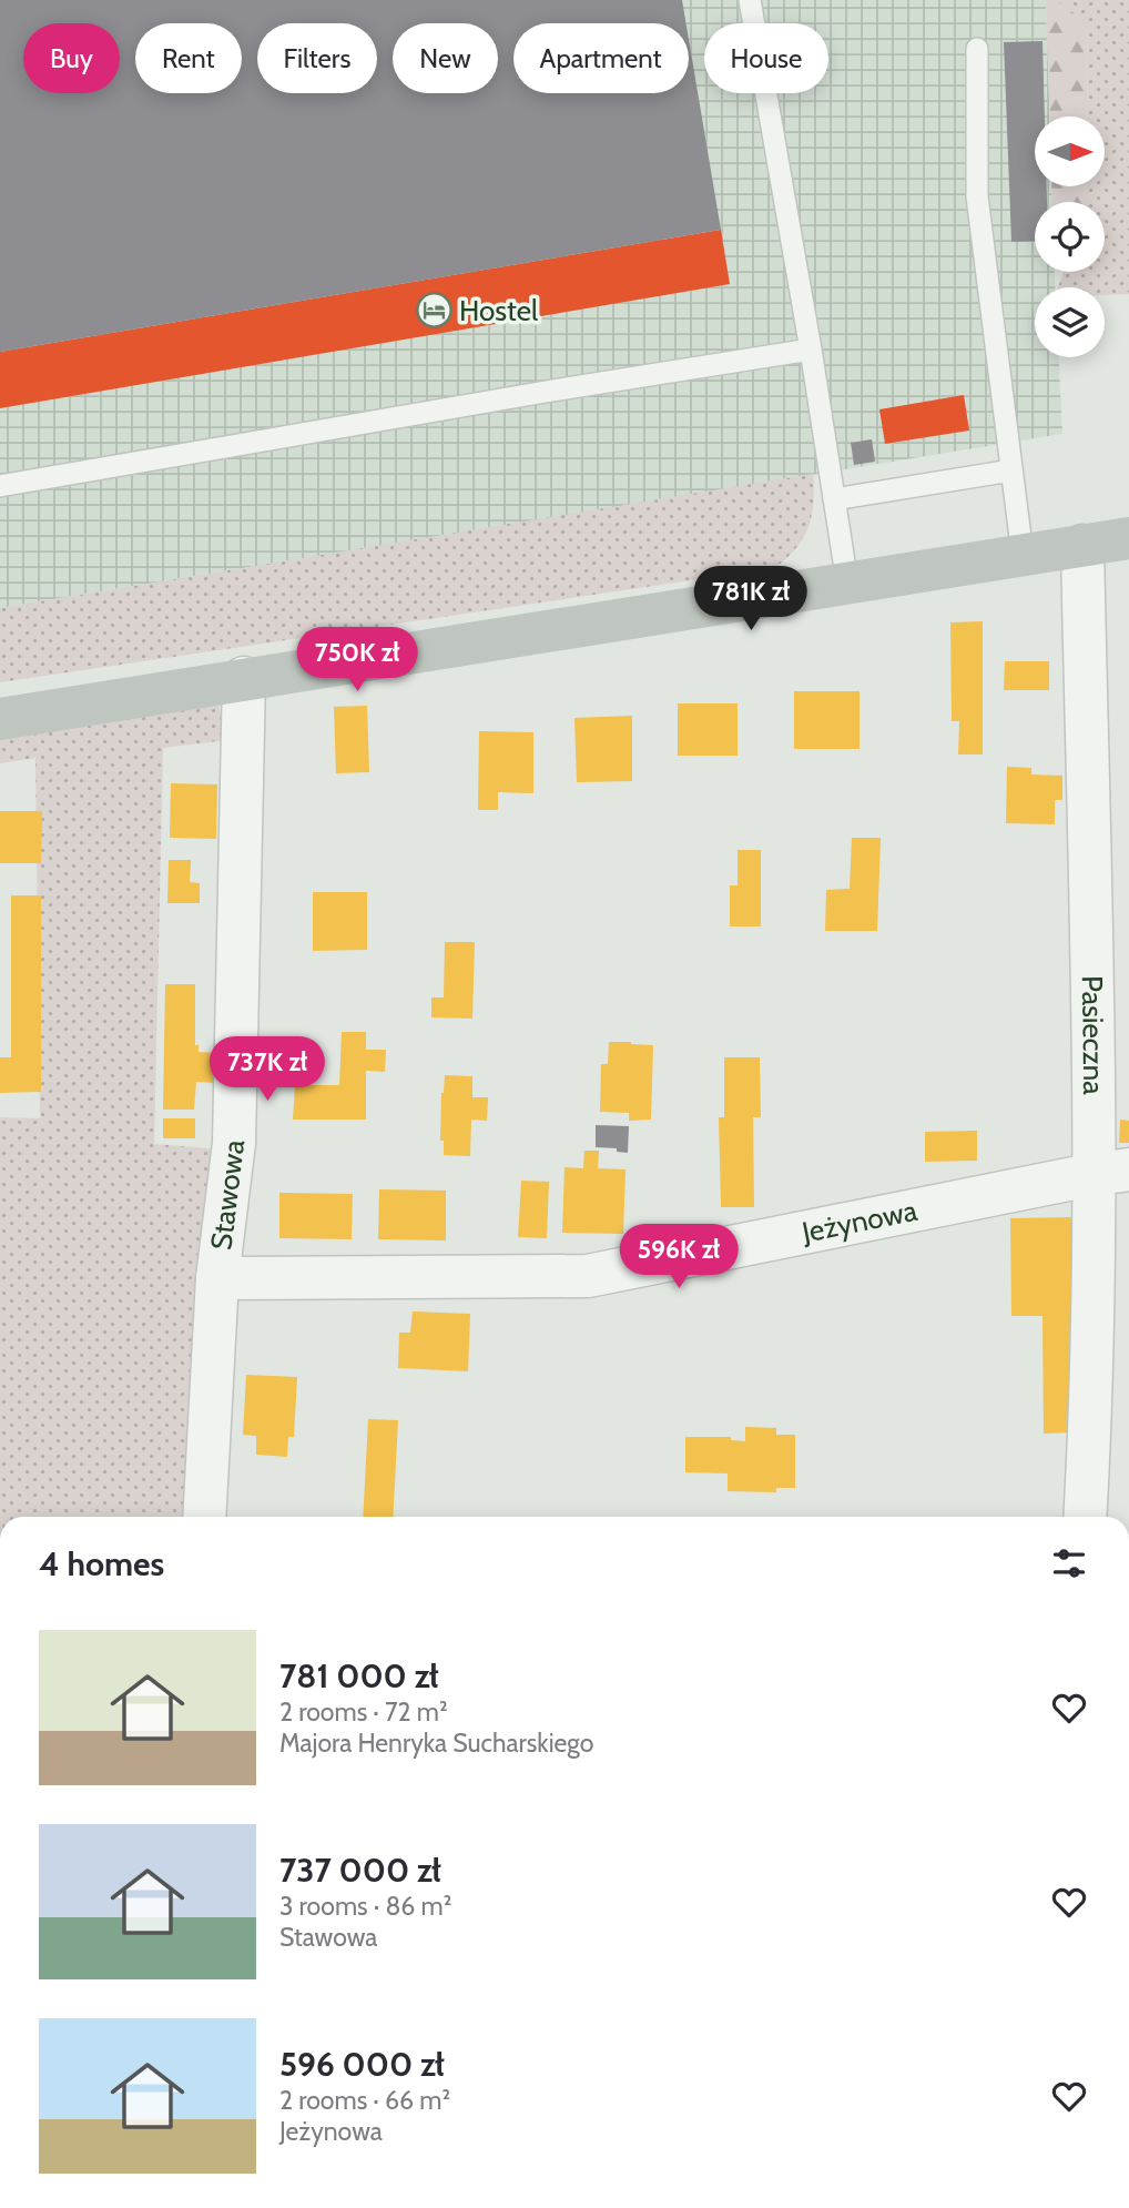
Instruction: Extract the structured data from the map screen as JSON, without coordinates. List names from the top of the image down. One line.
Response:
{"streets":{"street":["Pasieczna","Stawowa","Jeżynowa"]},"crossings":[["Pasieczna","Jeżynowa"],["Stawowa","Jeżynowa"]],"places":{"hotel":["Hostel"]},"north":"right","page":{"chip":["Buy","Rent","Filters","New","Apartment","House"],"price":["781K zł","750K zł","737K zł","596K zł"],"heading":"4 homes","list":[{"name":"781 000 zł","note":"2 rooms · 72 m² · Majora Henryka Sucharskiego"},{"name":"737 000 zł","note":"3 rooms · 86 m² · Stawowa"},{"name":"596 000 zł","note":"2 rooms · 66 m² · Jeżynowa"}]}}
